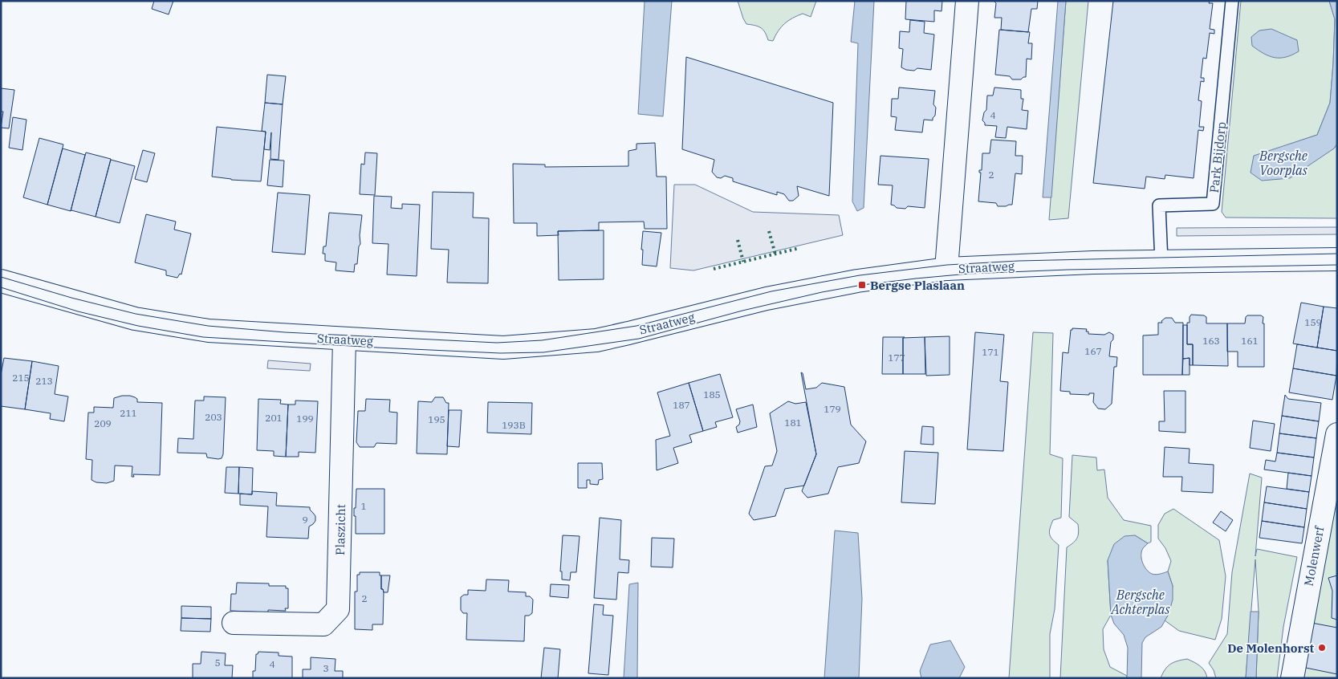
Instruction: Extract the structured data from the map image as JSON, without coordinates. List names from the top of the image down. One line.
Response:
{"streets":{"street":["Straatweg","Plaszicht","Molenwerf"],"lane":["Park Bijdorp"]},"crossings":[["Park Bijdorp","Straatweg"],["Straatweg","Plaszicht"]],"water":["Bergsche Voorplas","Bergsche Achterplas"],"places":{"transit":["Bergse Plaslaan"],"other":["De Molenhorst"]},"house_numbers":["4","2","159","163","161","167","171","177","215","213","185","187","179","211","203","201","199","195","181","209","193B","1","9","2","5","4","3"]}
